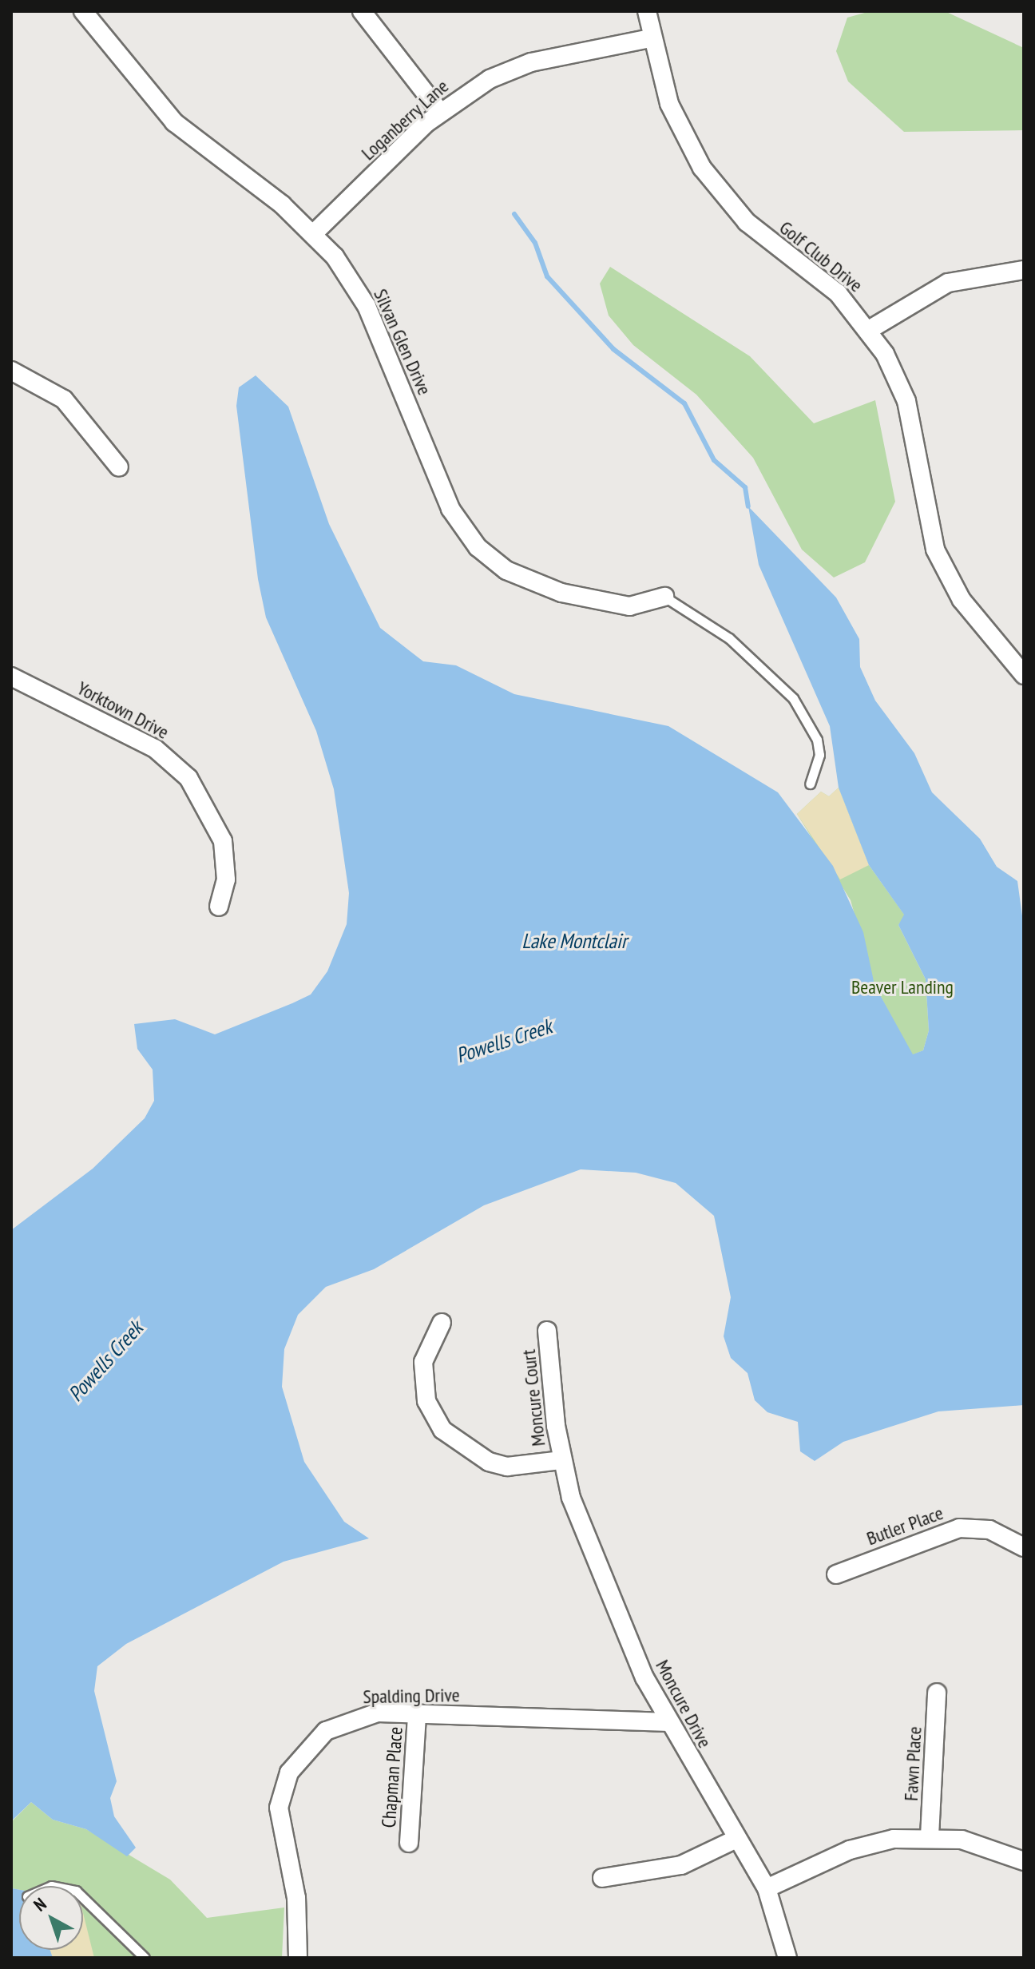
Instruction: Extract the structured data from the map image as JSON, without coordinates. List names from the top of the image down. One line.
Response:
{"streets":{"street":["Loganberry Lane","Golf Club Drive","Silvan Glen Drive","Yorktown Drive","Moncure Court","Butler Place","Spalding Drive","Moncure Drive","Fawn Place","Chapman Place"]},"crossings":[["Loganberry Lane","Golf Club Drive"],["Loganberry Lane","Silvan Glen Drive"],["Moncure Court","Moncure Drive"],["Spalding Drive","Moncure Drive"],["Spalding Drive","Chapman Place"]],"water":["Lake Montclair","Powells Creek"],"parks":["Beaver Landing"],"north":"top left"}
